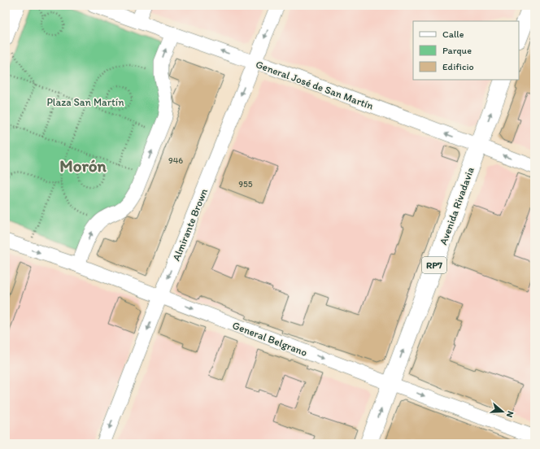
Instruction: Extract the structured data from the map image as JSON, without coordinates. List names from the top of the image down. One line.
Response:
{"streets":{"main road":["Avenida Rivadavia","RP7"],"street":["General José de San Martín","Almirante Brown","General Belgrano"]},"crossings":[["General José de San Martín","Avenida Rivadavia"],["General José de San Martín","Almirante Brown"],["Avenida Rivadavia","General Belgrano"],["Almirante Brown","General Belgrano"]],"one_way":["General José de San Martín","Avenida Rivadavia","General Belgrano"],"districts":["Morón"],"parks":["Plaza San Martín"],"house_numbers":["946","955"],"legend":["Calle","Parque","Edificio"],"north":"right"}
